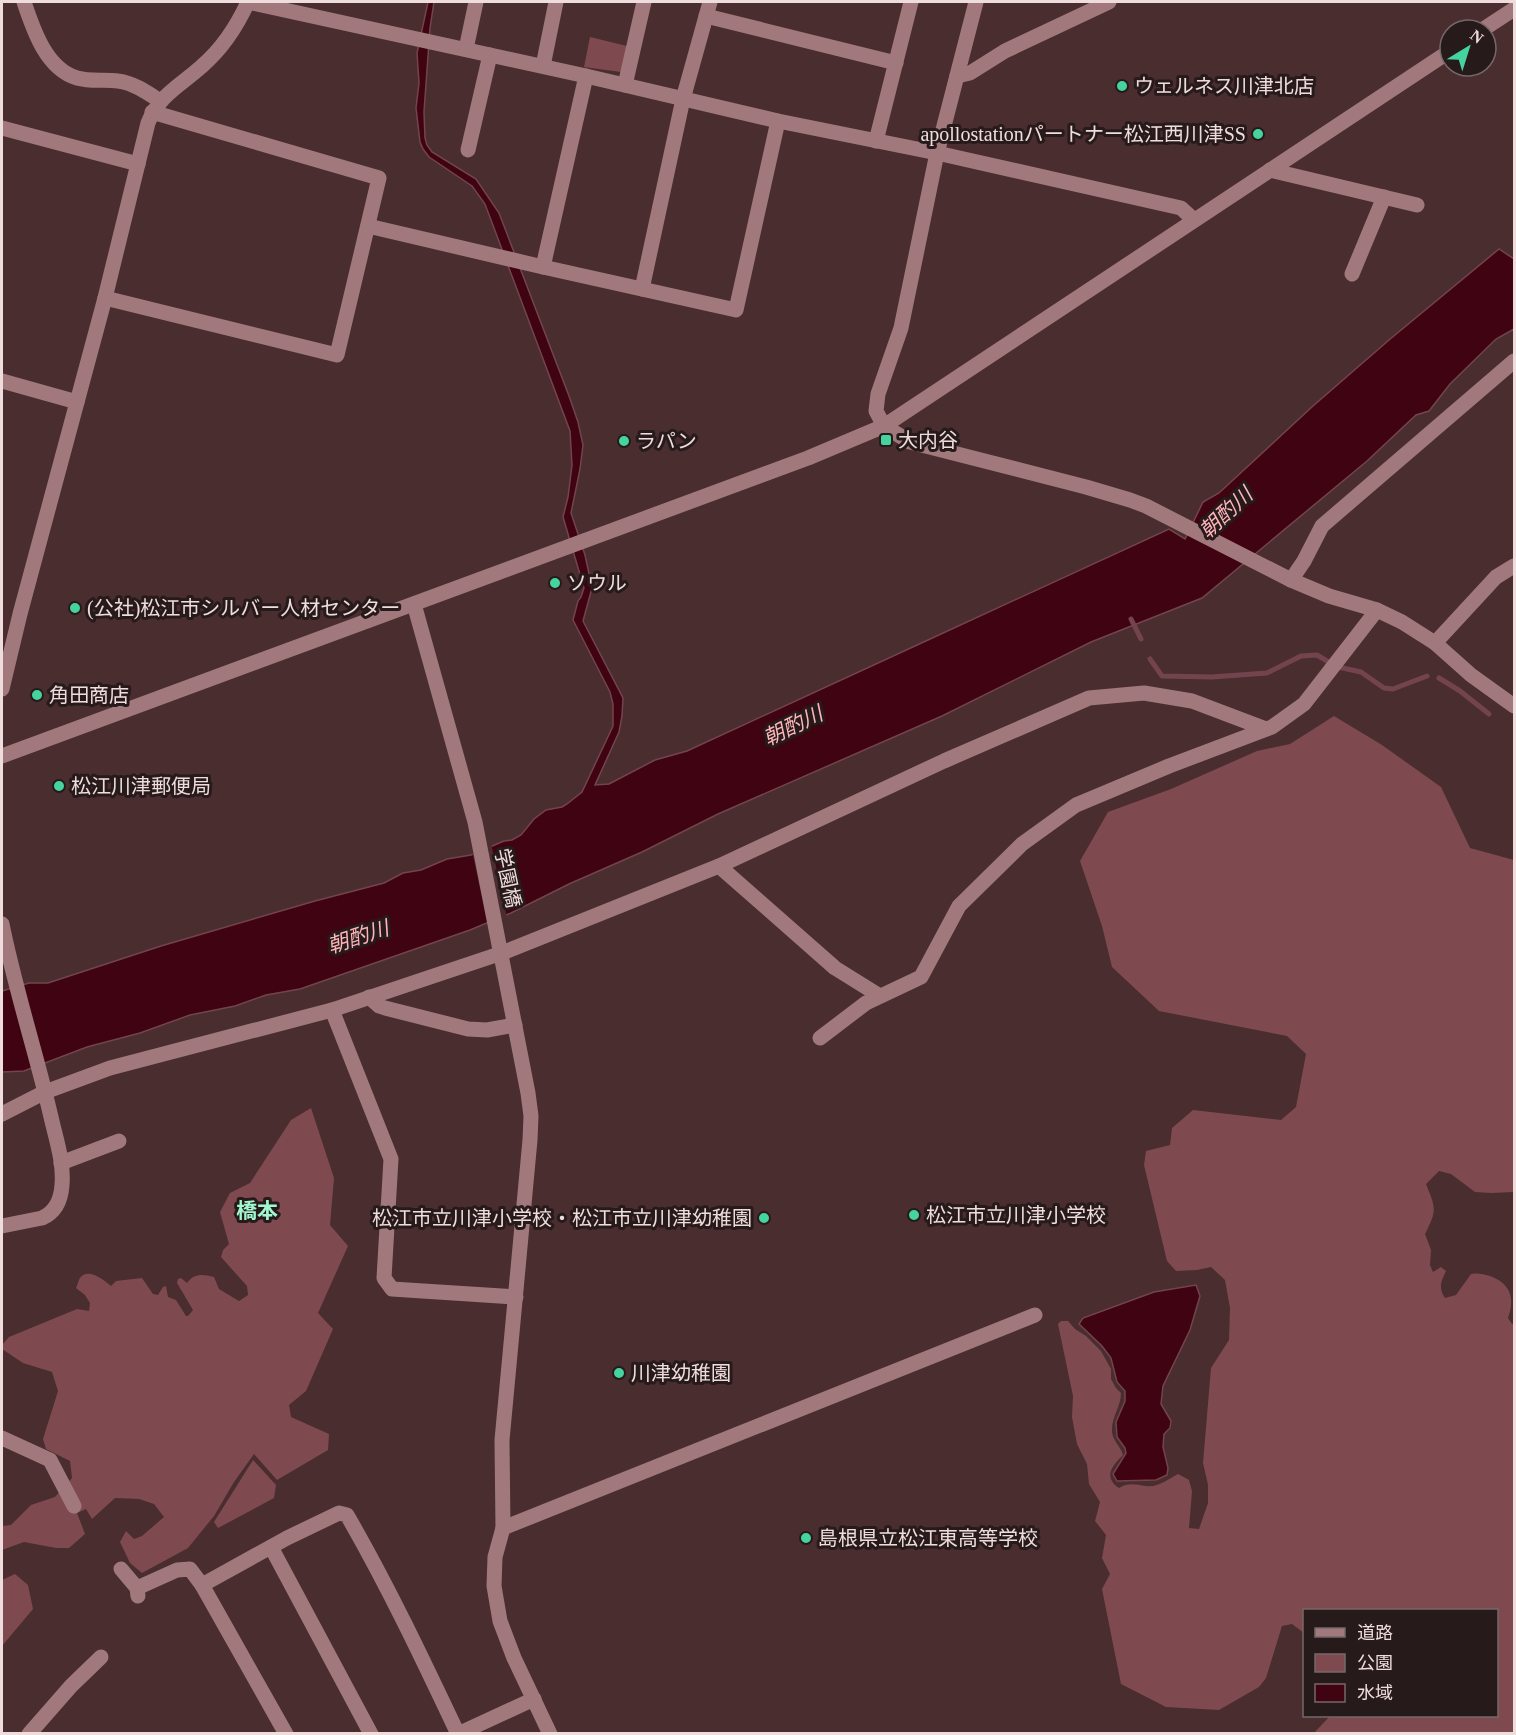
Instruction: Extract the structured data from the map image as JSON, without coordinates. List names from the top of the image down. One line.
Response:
{"streets":{"street":["学園橋"]},"districts":["橋本"],"water":["朝酌川"],"places":{"other":["ウェルネス川津北店","apollostationパートナー松江西川津SS","ラパン","ソウル","(公社)松江市シルバー人材センター","角田商店","松江川津郵便局","松江市立川津小学校","松江市立川津小学校・松江市立川津幼稚園","川津幼稚園","島根県立松江東高等学校"],"transit":["大内谷"]},"legend":["道路","公園","水域"],"north":"top right"}
